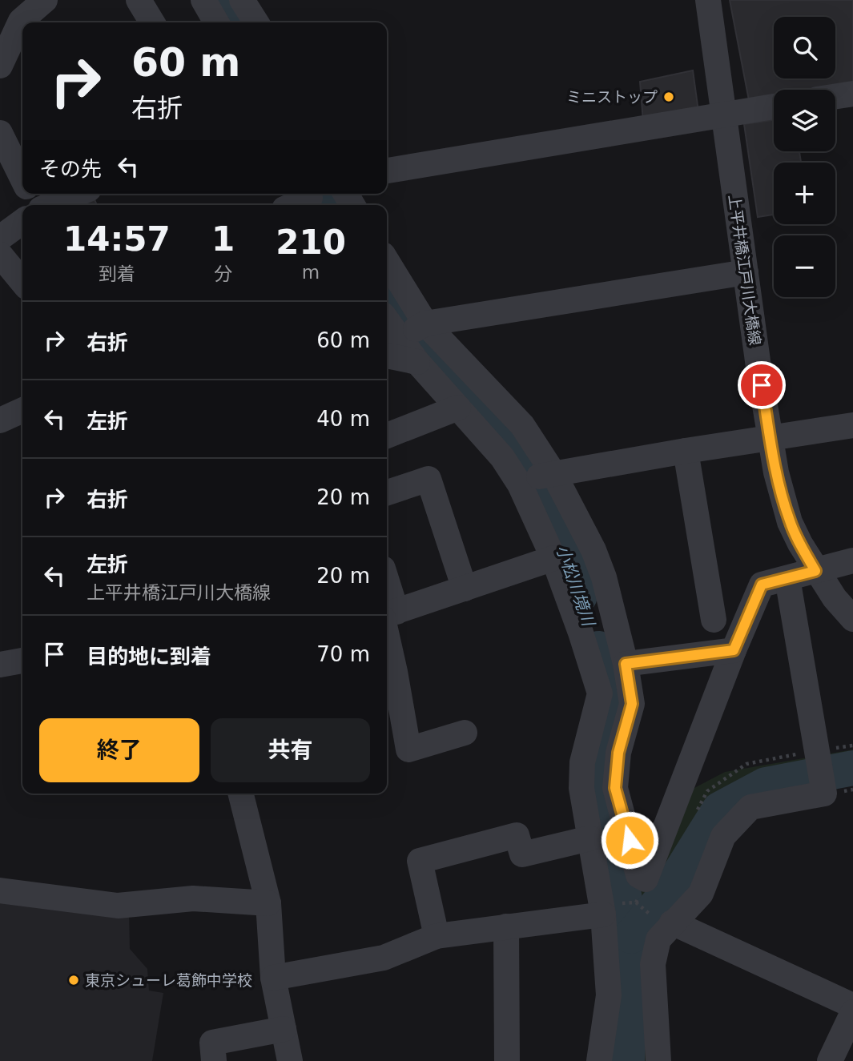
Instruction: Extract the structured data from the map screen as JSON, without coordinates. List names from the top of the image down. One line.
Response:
{"streets":{"street":["上平井橋江戸川大橋線"]},"water":["小松川境川"],"places":["ミニストップ","東京シューレ葛飾中学校"],"page":{"map_buttons":["+","−"],"turn":["60 m","右折"],"then":"その先","eta":["14:57","到着","1","分","210","m"],"list":[{"name":"右折","value":"60 m"},{"name":"左折","value":"40 m"},{"name":"右折","value":"20 m"},{"name":"左折","note":"上平井橋江戸川大橋線","value":"20 m"},{"name":"目的地に到着","value":"70 m"}],"buttons":["終了","共有"]}}
